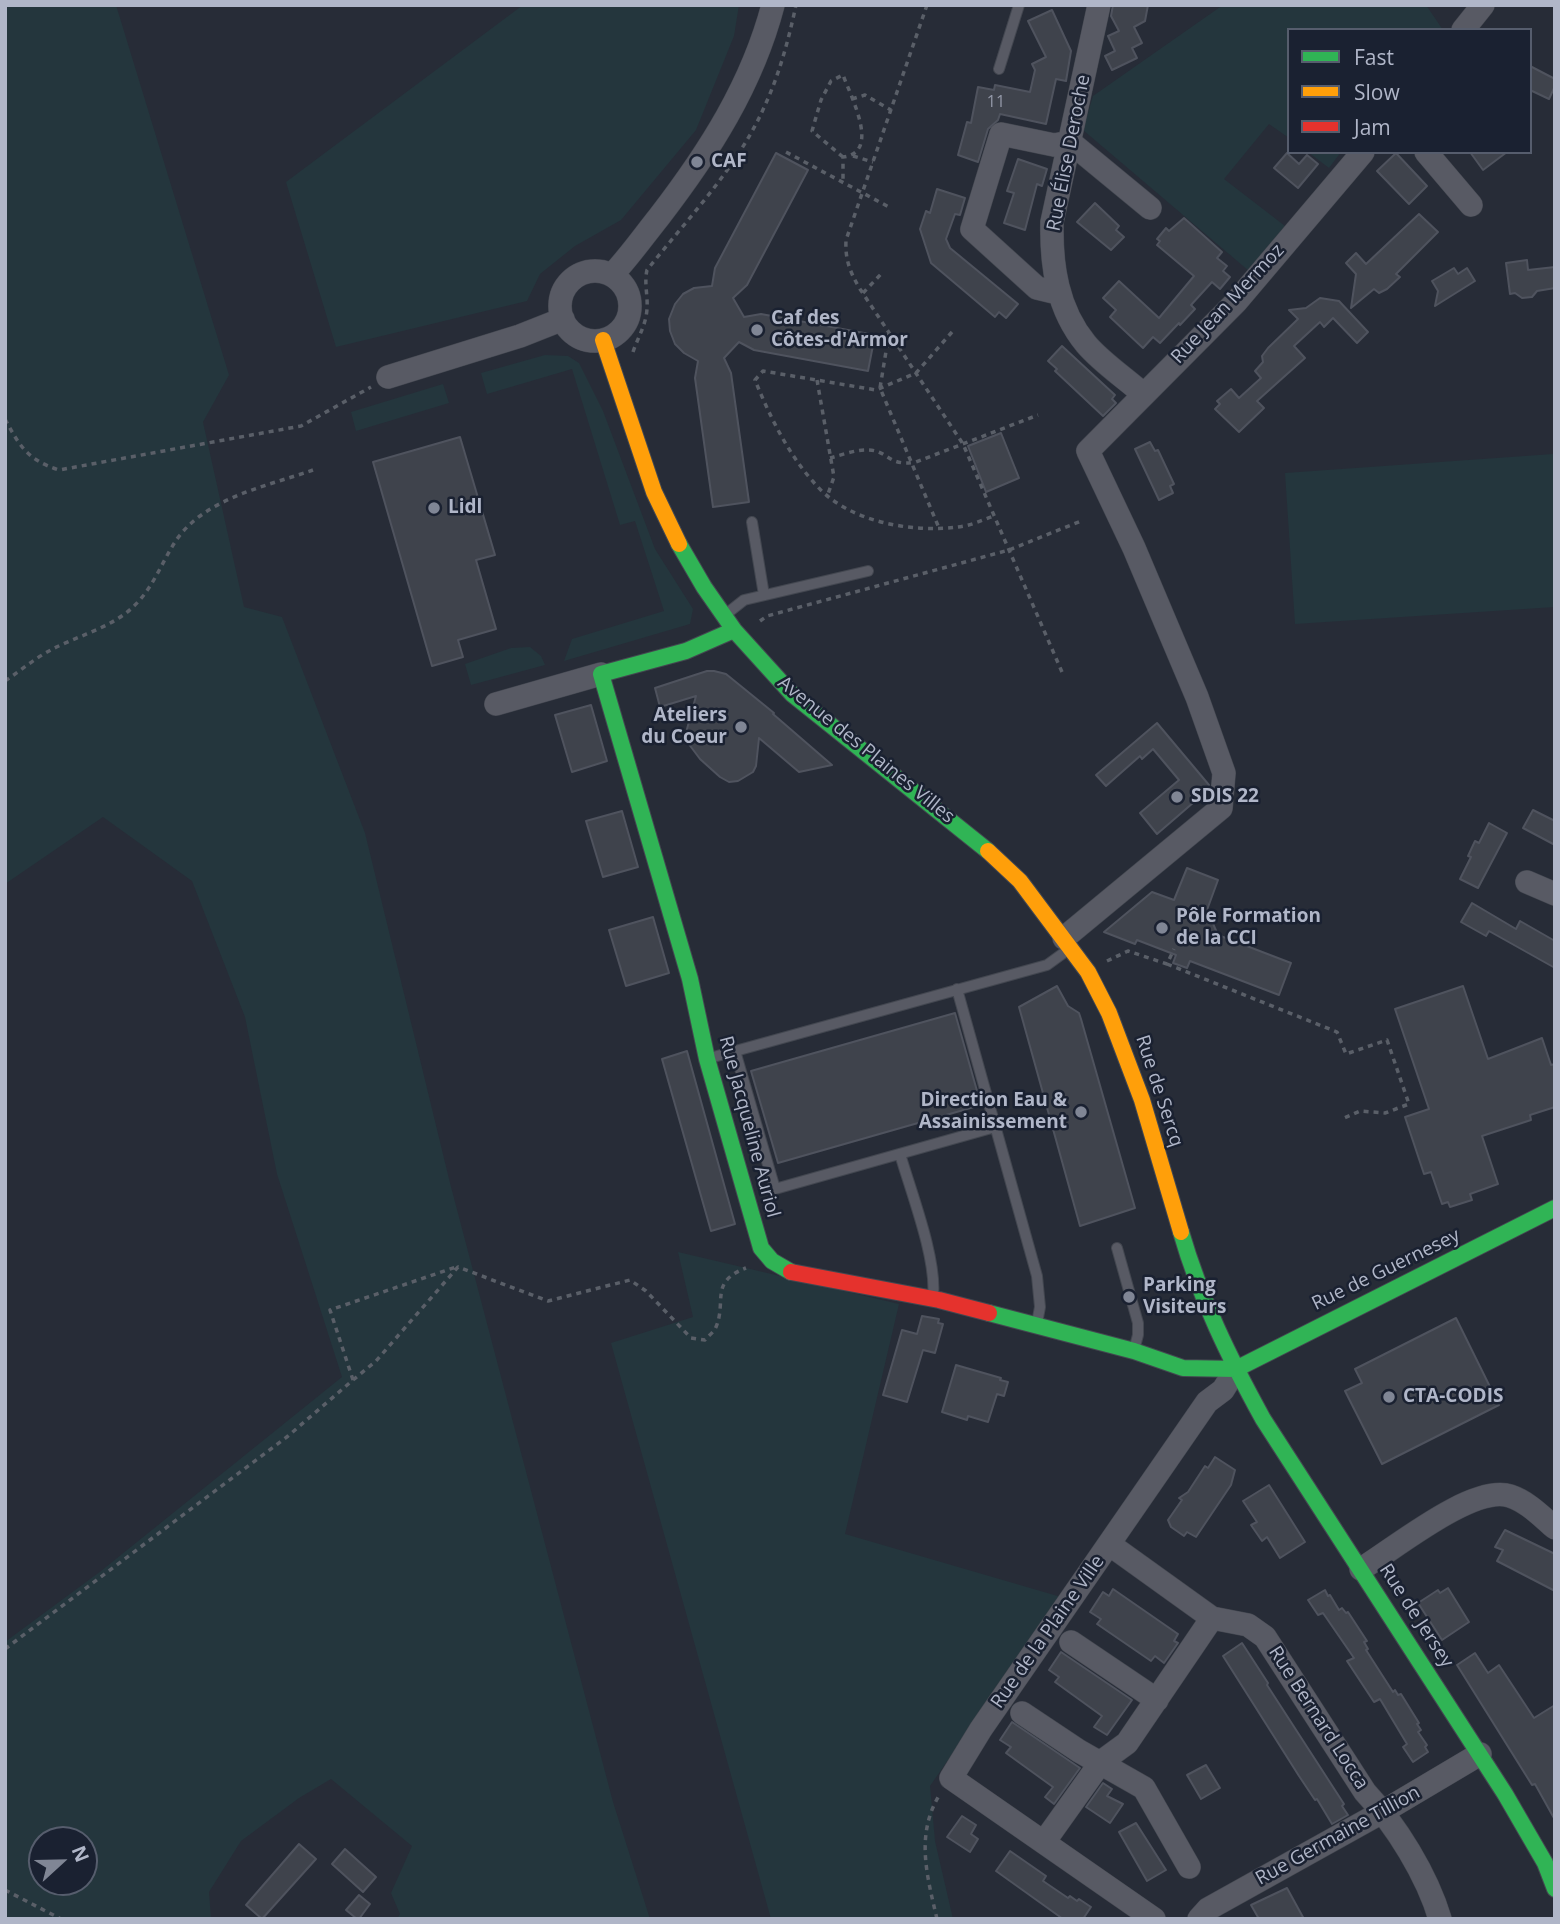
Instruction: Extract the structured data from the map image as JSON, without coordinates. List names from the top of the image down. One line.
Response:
{"streets":{"street":["Rue Élise Deroche","Rue Jean Mermoz","Avenue des Plaines Villes","Rue de Sercq","Rue Jacqueline Auriol","Rue de Guernesey","Rue de Jersey","Rue de la Plaine Ville","Rue Bernard Locca","Rue Germaine Tillion"]},"crossings":[["Rue Élise Deroche","Rue Jean Mermoz"],["Rue Jean Mermoz","Rue de Sercq"],["Avenue des Plaines Villes","Rue de Sercq"],["Rue de Sercq","Rue de Guernesey"],["Rue de Sercq","Rue de Jersey"],["Rue de Sercq","Rue de la Plaine Ville"],["Rue de Guernesey","Rue de Jersey"],["Rue de Guernesey","Rue de la Plaine Ville"],["Rue de Jersey","Rue de la Plaine Ville"],["Rue de Jersey","Rue Germaine Tillion"],["Rue de la Plaine Ville","Rue Bernard Locca"],["Rue Bernard Locca","Rue Germaine Tillion"]],"places":["CAF","Caf des Côtes-d'Armor","Lidl","Ateliers du Coeur","SDIS 22","Pôle Formation de la CCI","Direction Eau & Assainissement","Parking Visiteurs","CTA-CODIS"],"house_numbers":["11"],"legend":["Fast","Slow","Jam"],"north":"right"}
